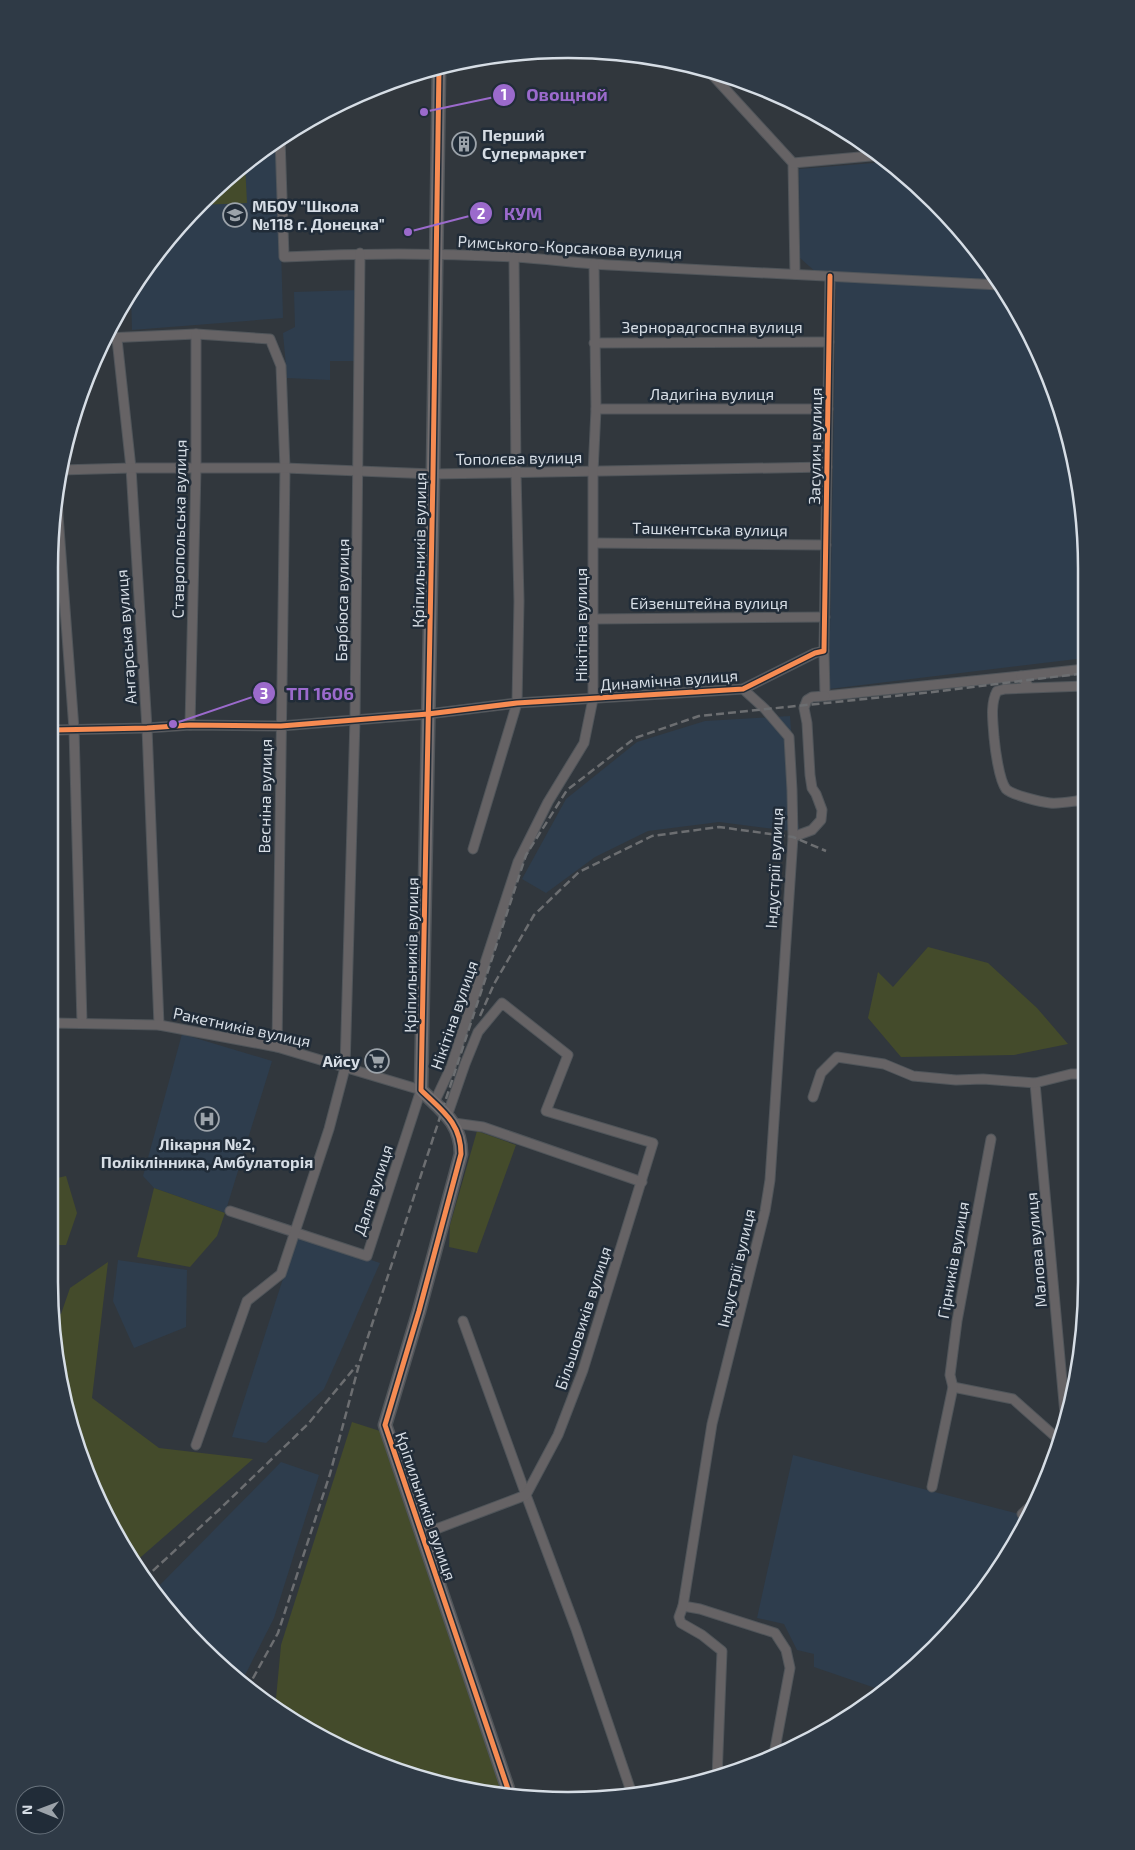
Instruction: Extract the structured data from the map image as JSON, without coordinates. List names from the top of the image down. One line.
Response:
{"streets":{"street":["Римського-Корсакова вулиця","Зернорадгоспна вулиця","Ладигіна вулиця","Засулич вулиця","Тополєва вулиця","Ставропольська вулиця","Ташкентська вулиця","Кріпильників вулиця","Барбюса вулиця","Ейзенштейна вулиця","Нікітіна вулиця","Ангарська вулиця","Динамічна вулиця","Весніна вулиця","Індустрії вулиця","Ракетників вулиця","Даля вулиця","Малова вулиця","Гірників вулиця","Більшовиків вулиця"]},"crossings":[["Римського-Корсакова вулиця","Засулич вулиця"],["Римського-Корсакова вулиця","Кріпильників вулиця"],["Римського-Корсакова вулиця","Барбюса вулиця"],["Римського-Корсакова вулиця","Нікітіна вулиця"],["Зернорадгоспна вулиця","Засулич вулиця"],["Зернорадгоспна вулиця","Нікітіна вулиця"],["Ладигіна вулиця","Засулич вулиця"],["Ладигіна вулиця","Нікітіна вулиця"],["Засулич вулиця","Тополєва вулиця"],["Засулич вулиця","Ташкентська вулиця"],["Засулич вулиця","Ейзенштейна вулиця"],["Тополєва вулиця","Ставропольська вулиця"],["Тополєва вулиця","Кріпильників вулиця"],["Тополєва вулиця","Барбюса вулиця"],["Тополєва вулиця","Нікітіна вулиця"],["Тополєва вулиця","Ангарська вулиця"],["Тополєва вулиця","Весніна вулиця"],["Ставропольська вулиця","Динамічна вулиця"],["Ставропольська вулиця","Весніна вулиця"],["Ташкентська вулиця","Нікітіна вулиця"],["Кріпильників вулиця","Нікітіна вулиця"],["Кріпильників вулиця","Динамічна вулиця"],["Кріпильників вулиця","Ракетників вулиця"],["Кріпильників вулиця","Даля вулиця"],["Кріпильників вулиця","Більшовиків вулиця"],["Барбюса вулиця","Динамічна вулиця"],["Барбюса вулиця","Ракетників вулиця"],["Ейзенштейна вулиця","Нікітіна вулиця"],["Нікітіна вулиця","Динамічна вулиця"],["Ангарська вулиця","Динамічна вулиця"],["Ангарська вулиця","Ракетників вулиця"],["Динамічна вулиця","Весніна вулиця"],["Динамічна вулиця","Індустрії вулиця"],["Весніна вулиця","Ракетників вулиця"],["Ракетників вулиця","Даля вулиця"]],"places":{"other":["Овощной","КУМ","ТП 1606"],"building":["Перший Супермаркет"],"school or university":["МБОУ \"Школа №118 г. Донецка\""],"supermarket":["Айсу"],"hospital":["Лікарня №2, Поліклінника, Амбулаторія"]},"north":"left"}
